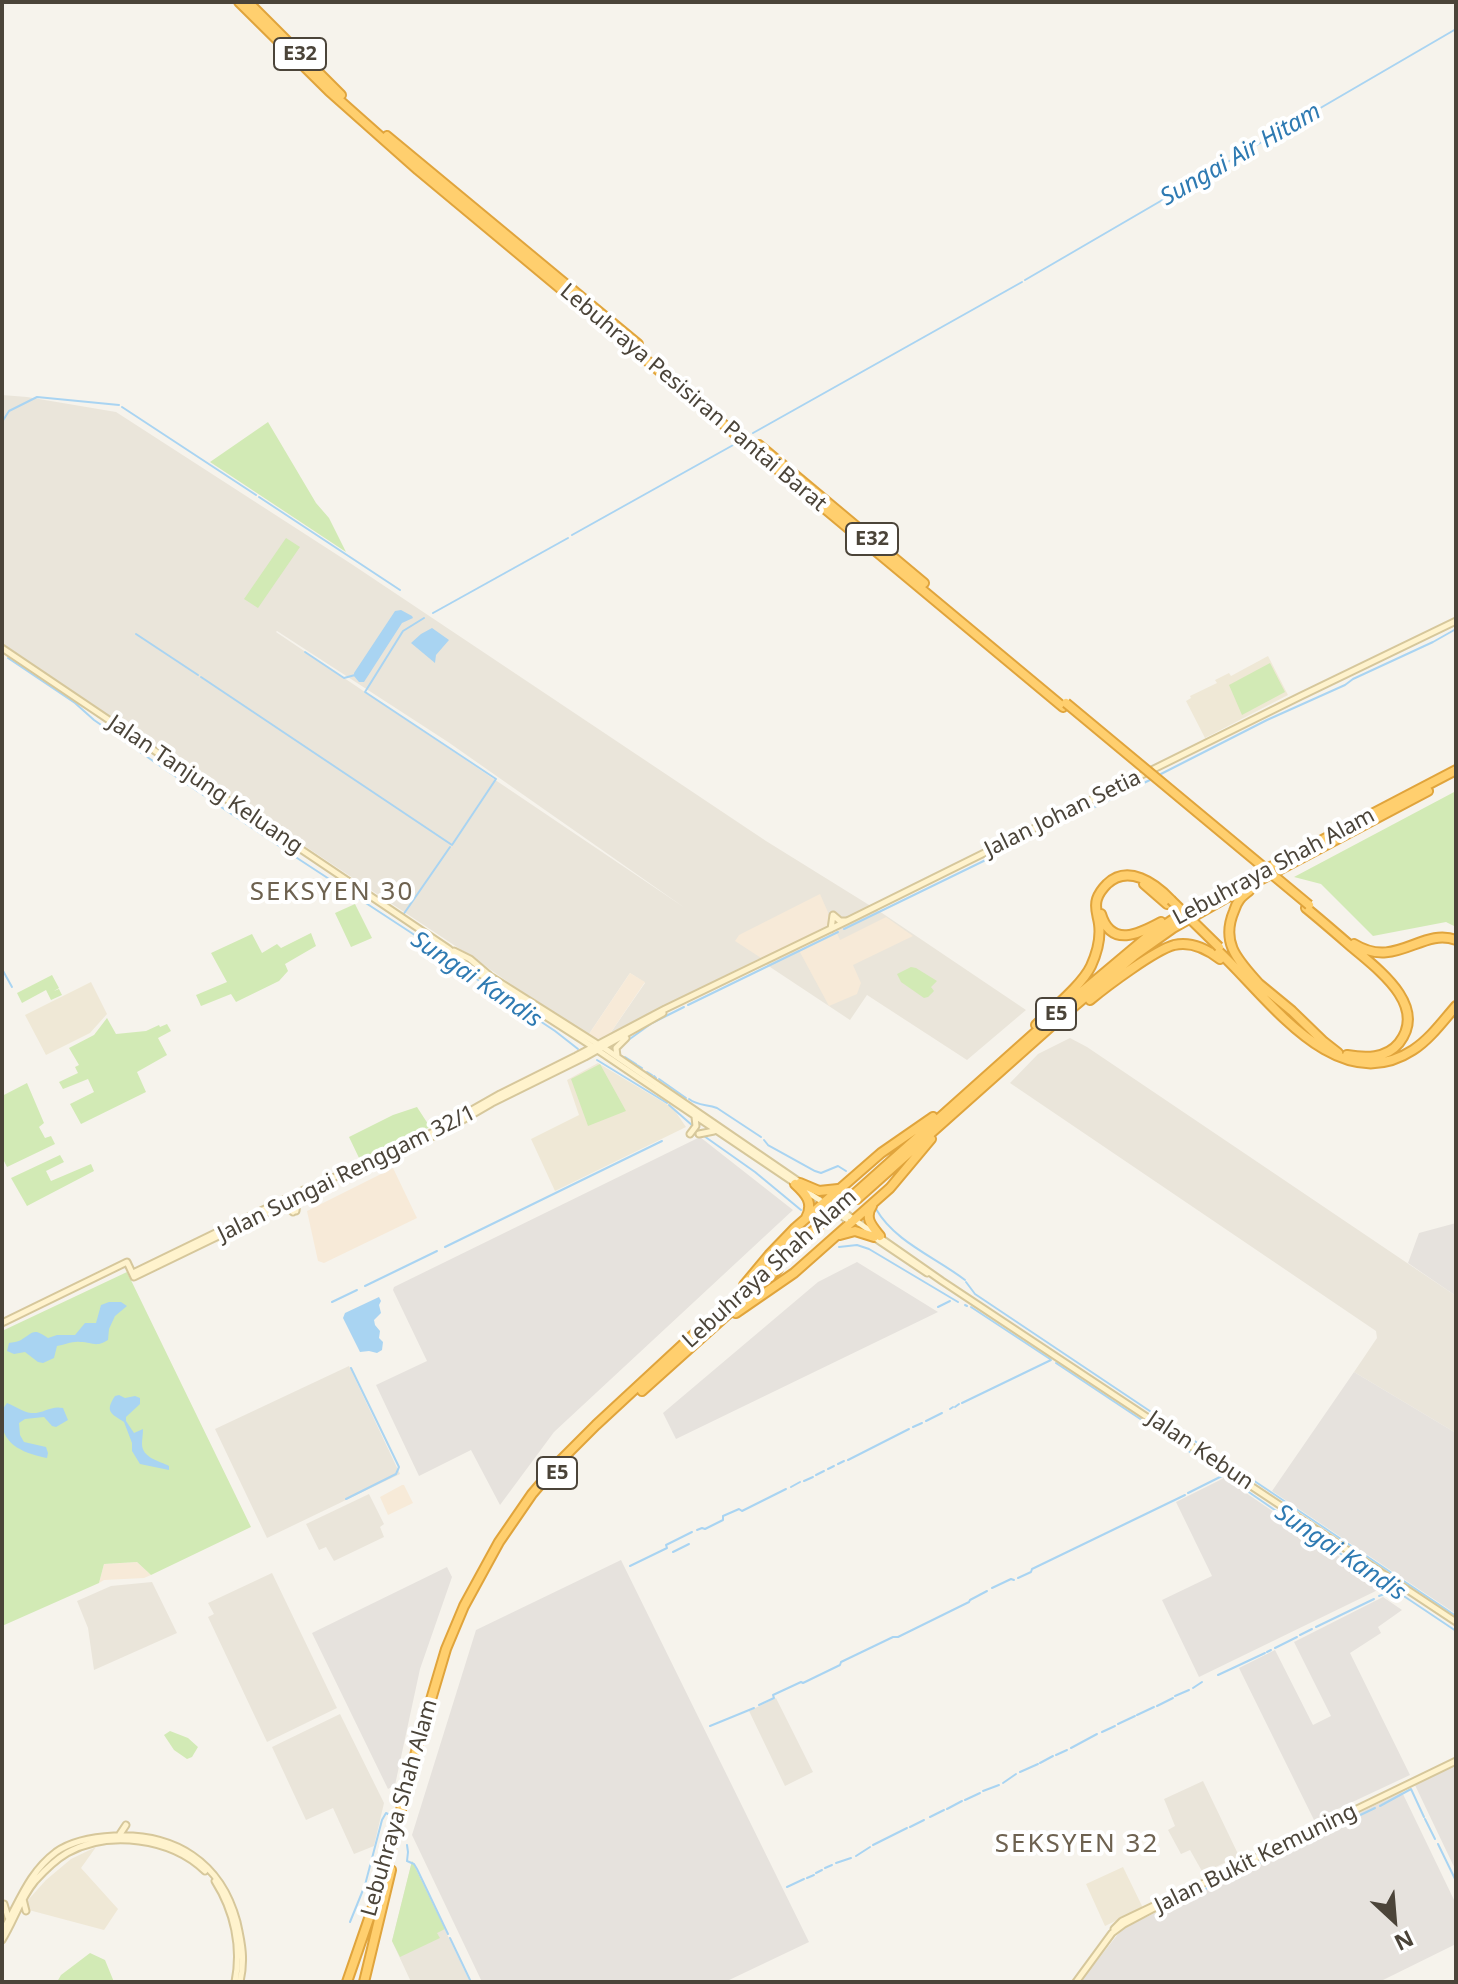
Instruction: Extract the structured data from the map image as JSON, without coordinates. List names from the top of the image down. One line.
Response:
{"streets":{"highway":["E32","Lebuhraya Pesisiran Pantai Barat","Lebuhraya Shah Alam","E5"],"main road":["Jalan Tanjung Keluang","Jalan Johan Setia","Jalan Sungai Renggam 32/1","Jalan Kebun","Jalan Bukit Kemuning"]},"crossings":[["Jalan Tanjung Keluang","Jalan Sungai Renggam 32/1"],["Jalan Tanjung Keluang","Jalan Kebun"],["Jalan Sungai Renggam 32/1","Jalan Kebun"]],"districts":["SEKSYEN 30","SEKSYEN 32"],"water":["Sungai Air Hitam","Sungai Kandis"],"north":"bottom right"}
